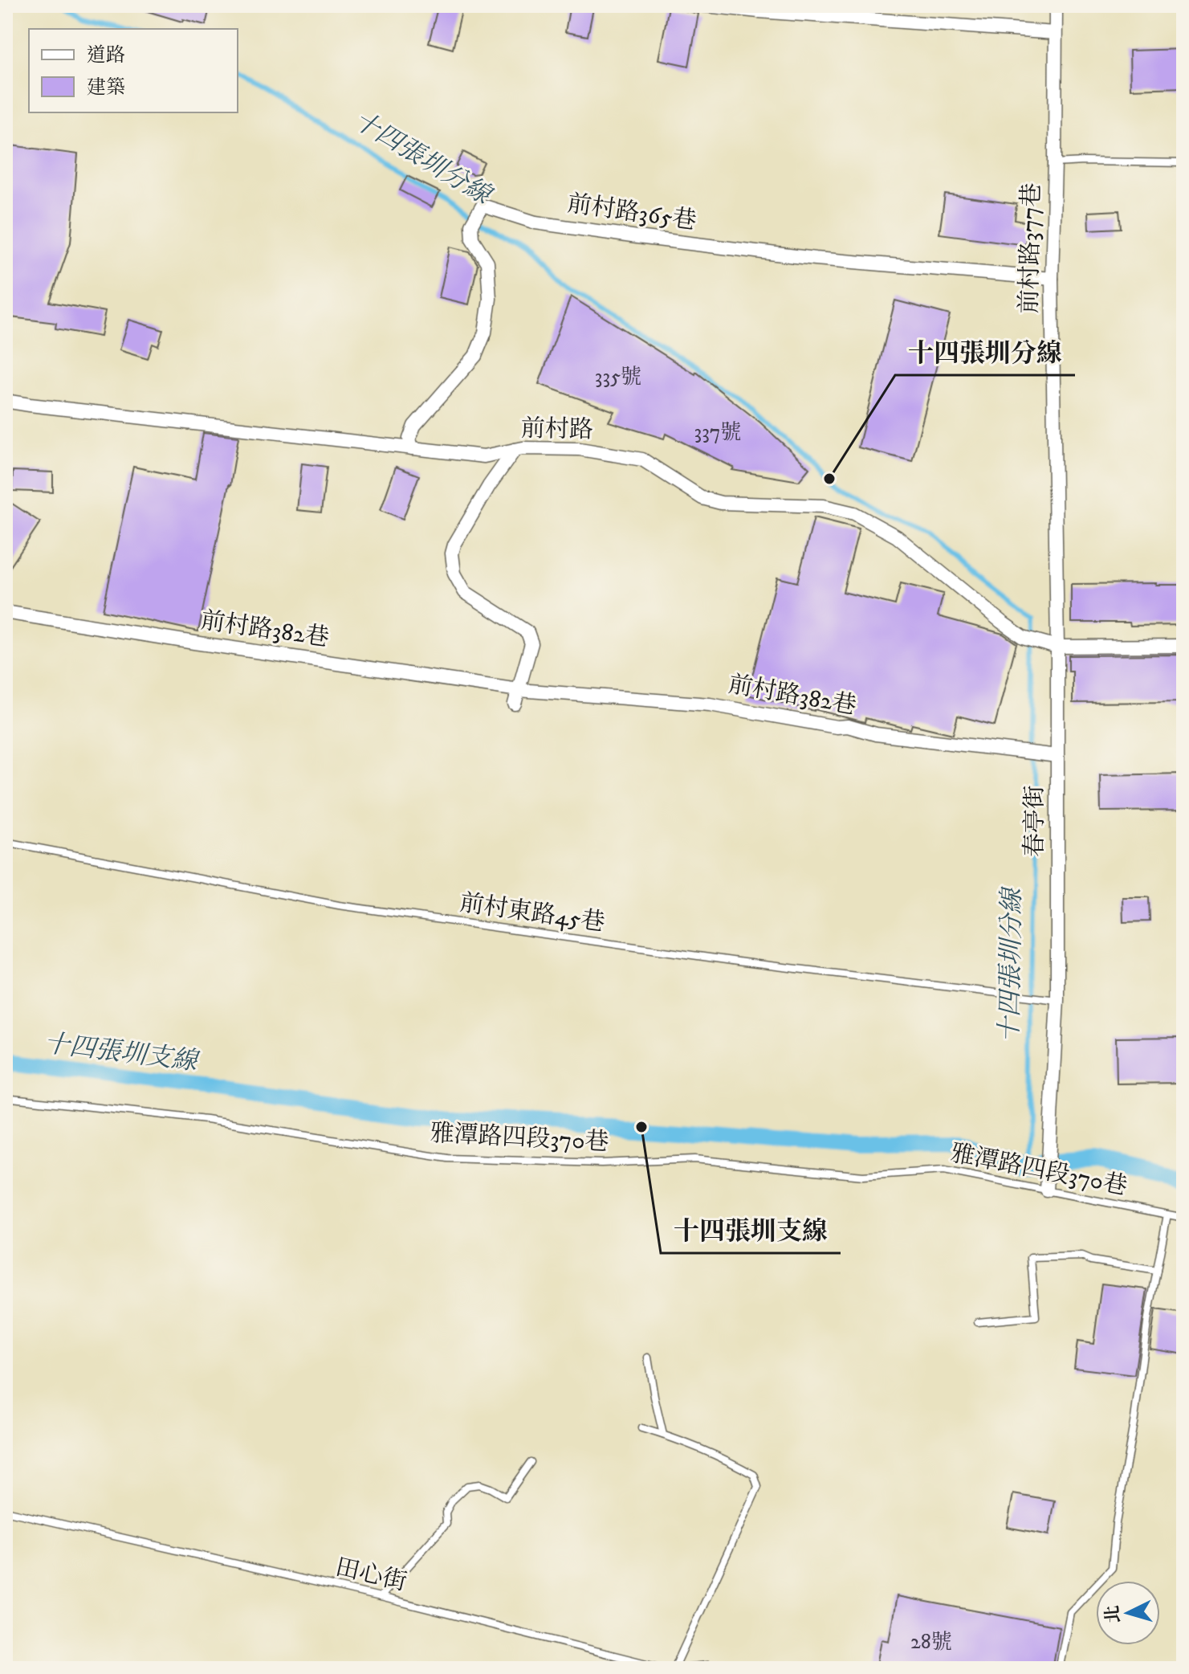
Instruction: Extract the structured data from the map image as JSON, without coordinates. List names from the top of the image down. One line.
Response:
{"streets":{"street":["前村路365巷","前村路377巷","前村路","前村路382巷","春亭街"],"lane":["前村東路45巷","雅潭路四段370巷","田心街"]},"crossings":[["前村路365巷","前村路377巷"],["前村路365巷","前村路"],["前村路377巷","前村路"],["前村路377巷","春亭街"],["前村路","春亭街"],["前村路382巷","春亭街"],["春亭街","前村東路45巷"],["春亭街","雅潭路四段370巷"]],"water":["十四張圳分線","十四張圳支線"],"places":["十四張圳分線","十四張圳支線"],"house_numbers":["335號","337號","28號"],"legend":["道路","建築"],"north":"left"}
